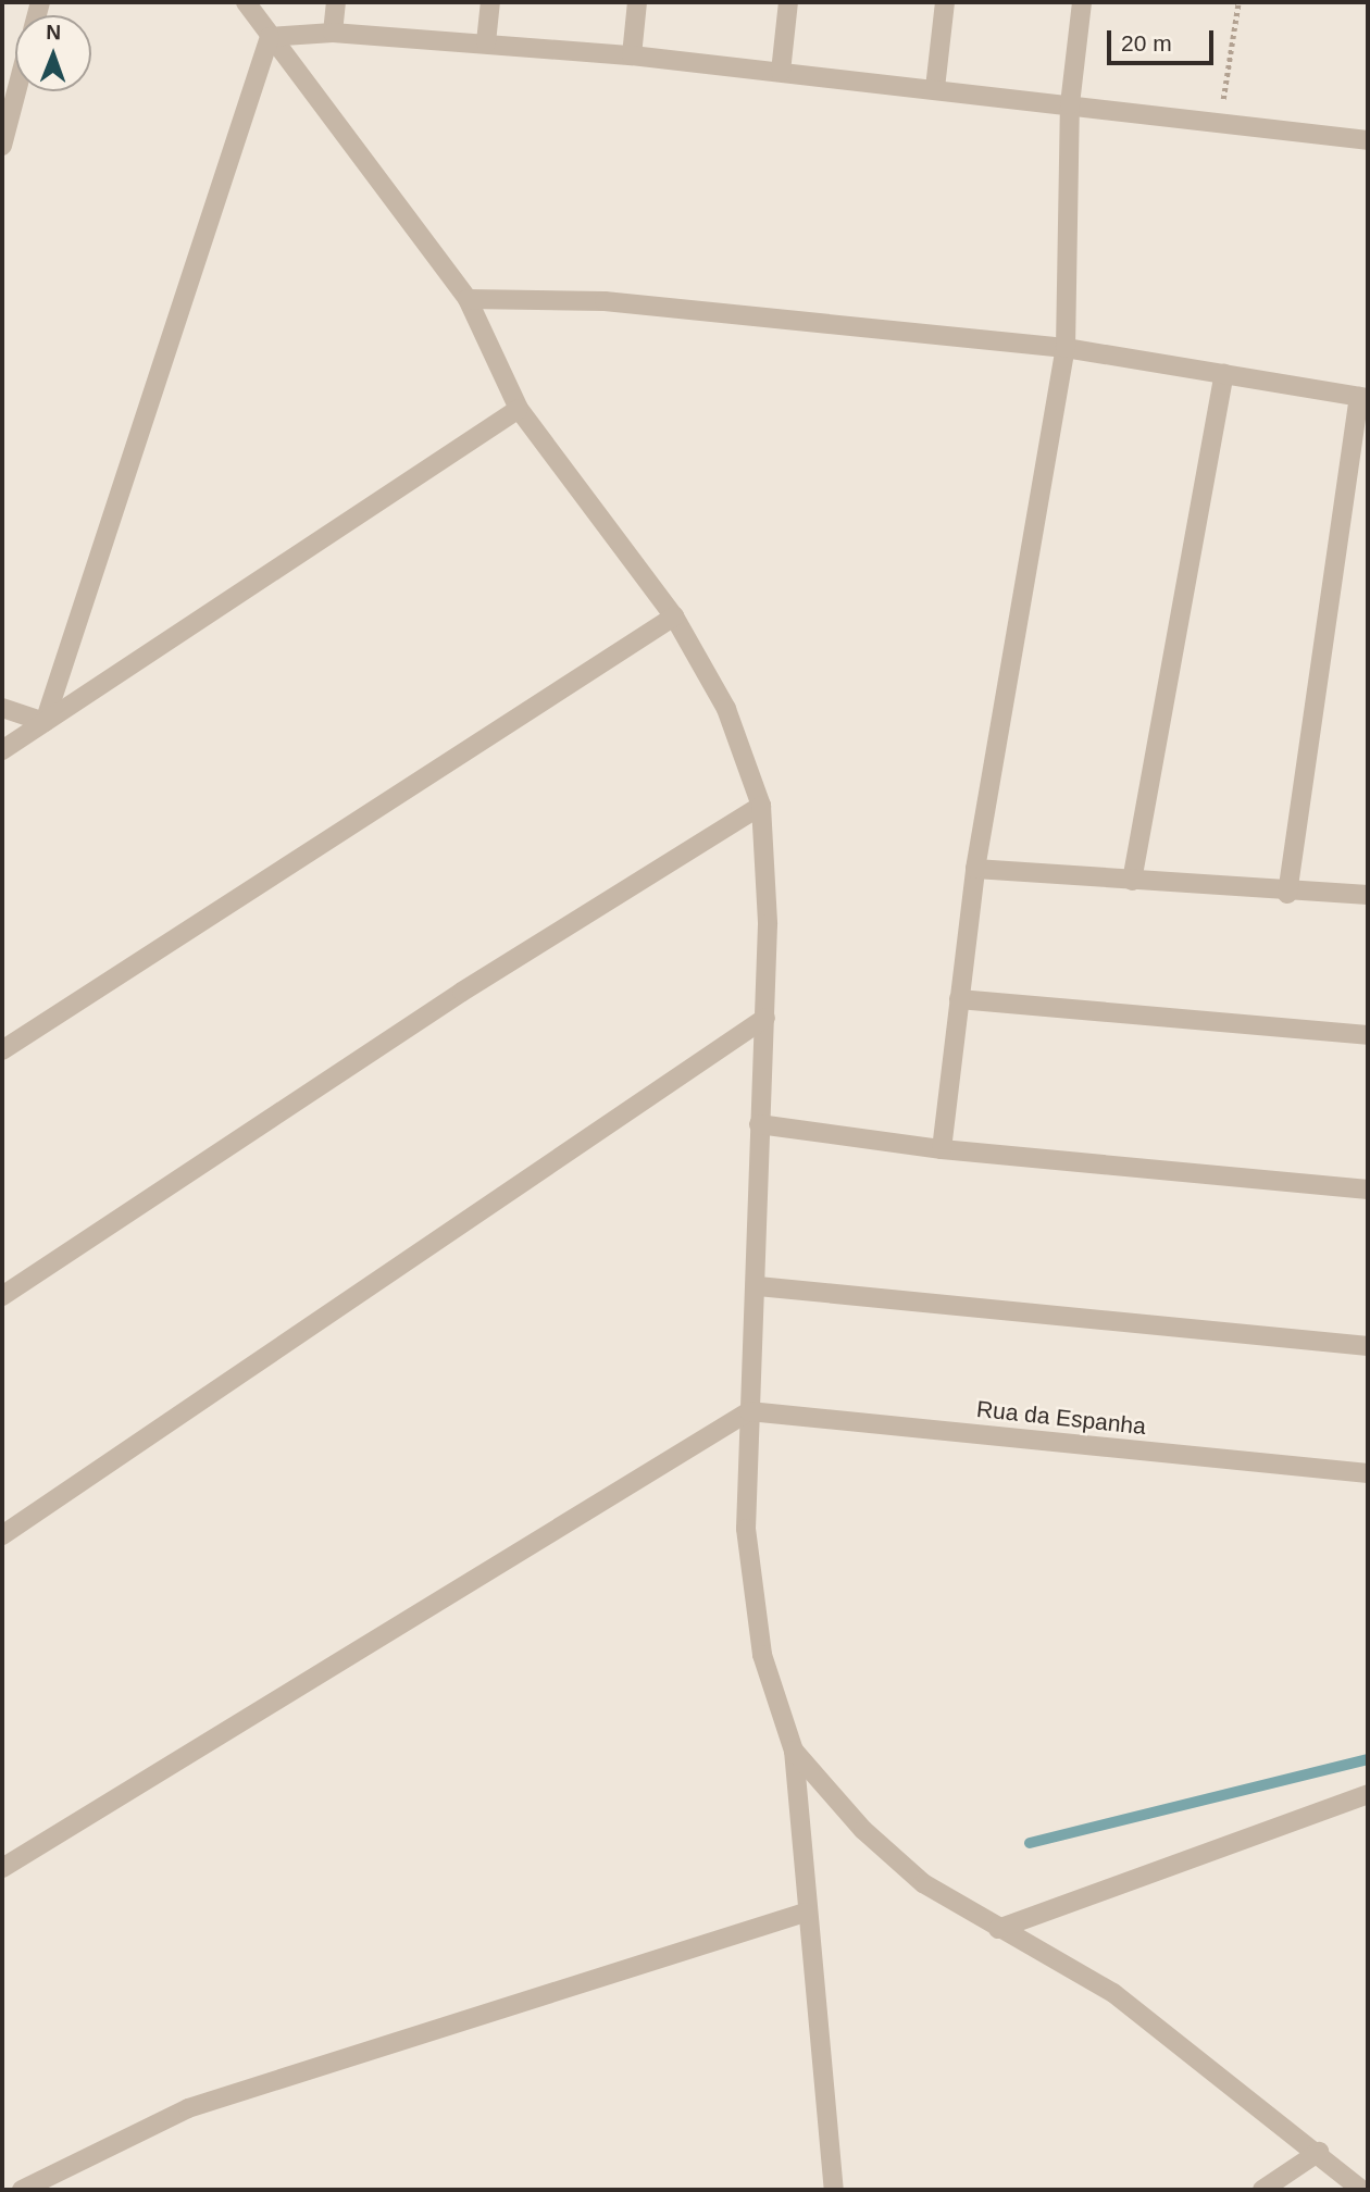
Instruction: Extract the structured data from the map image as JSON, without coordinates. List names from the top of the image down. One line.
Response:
{"streets":{"street":["Rua da Espanha"]},"scale_bar":"20 m","north":"top"}
